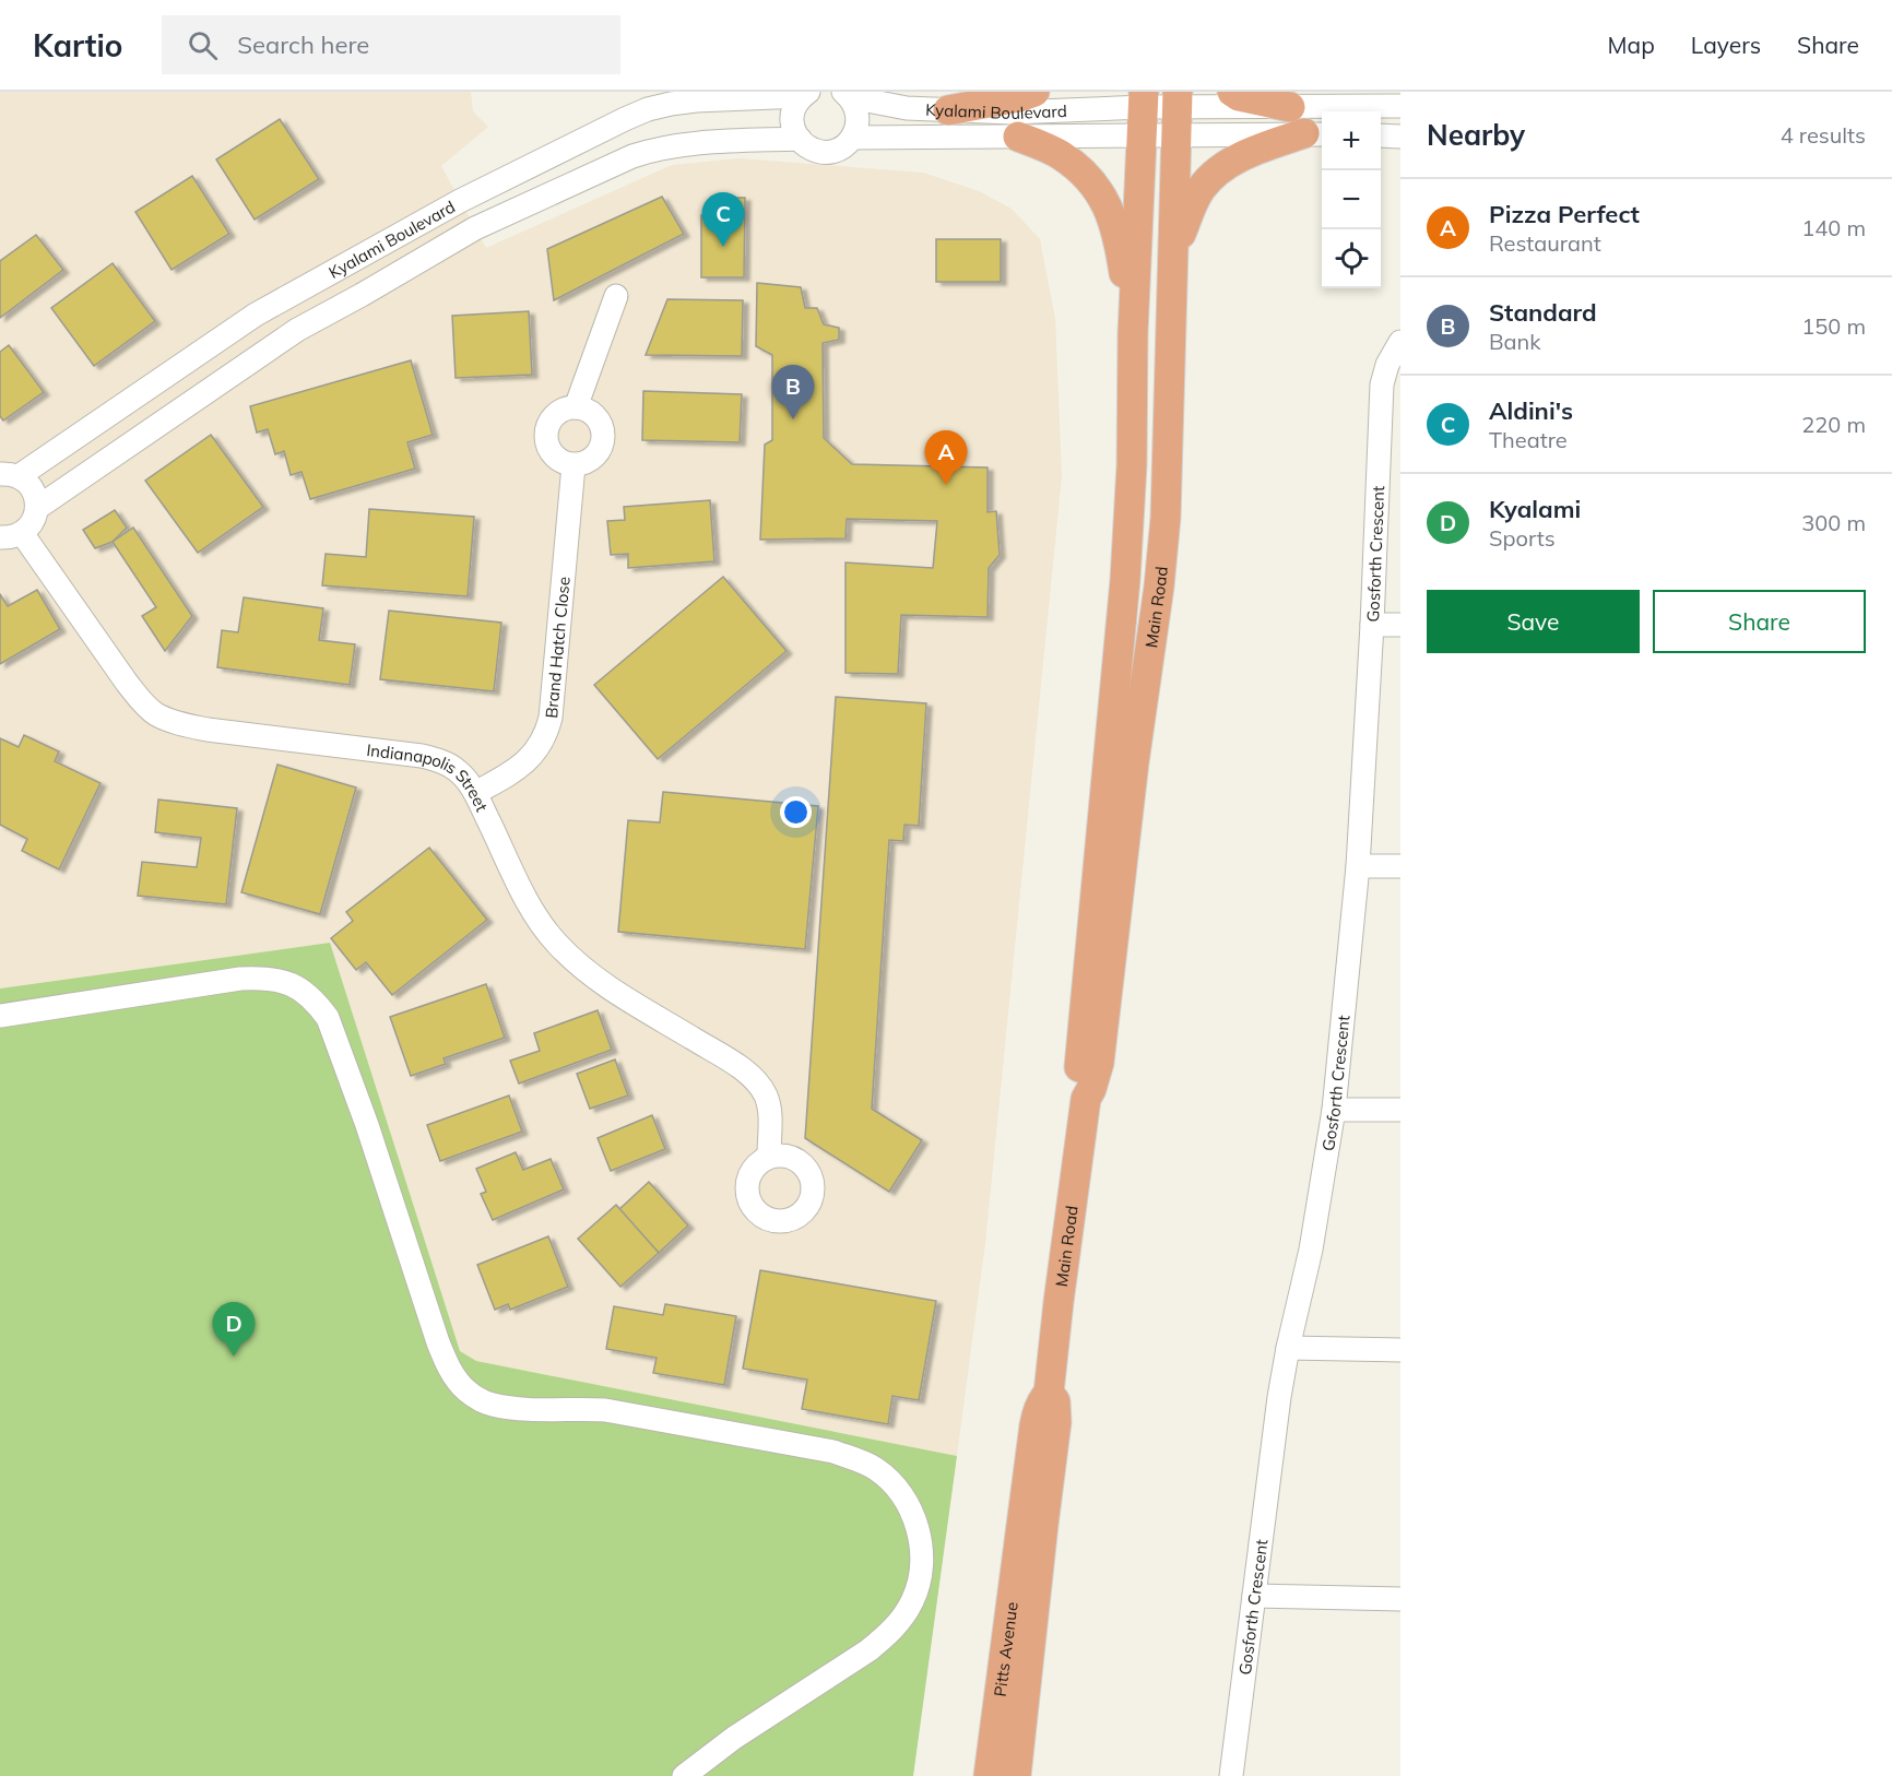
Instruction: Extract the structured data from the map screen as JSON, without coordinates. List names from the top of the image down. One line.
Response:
{"streets":{"main road":["Main Road","Pitts Avenue"],"street":["Kyalami Boulevard","Gosforth Crescent","Brand Hatch Close","Indianapolis Street"]},"crossings":[["Kyalami Boulevard","Main Road"],["Main Road","Pitts Avenue"],["Brand Hatch Close","Indianapolis Street"]],"page":{"header":"Kartio","search":"Search here","nav":["Map","Layers","Share"],"heading":["Nearby","4 results"],"map_buttons":["+","−"],"list":[{"mark":"A","name":"Pizza Perfect","note":"Restaurant","value":"140 m"},{"mark":"B","name":"Standard","note":"Bank","value":"150 m"},{"mark":"C","name":"Aldini's","note":"Theatre","value":"220 m"},{"mark":"D","name":"Kyalami","note":"Sports","value":"300 m"}],"pins":["C","B","A","D"],"buttons":["Save","Share"]}}
